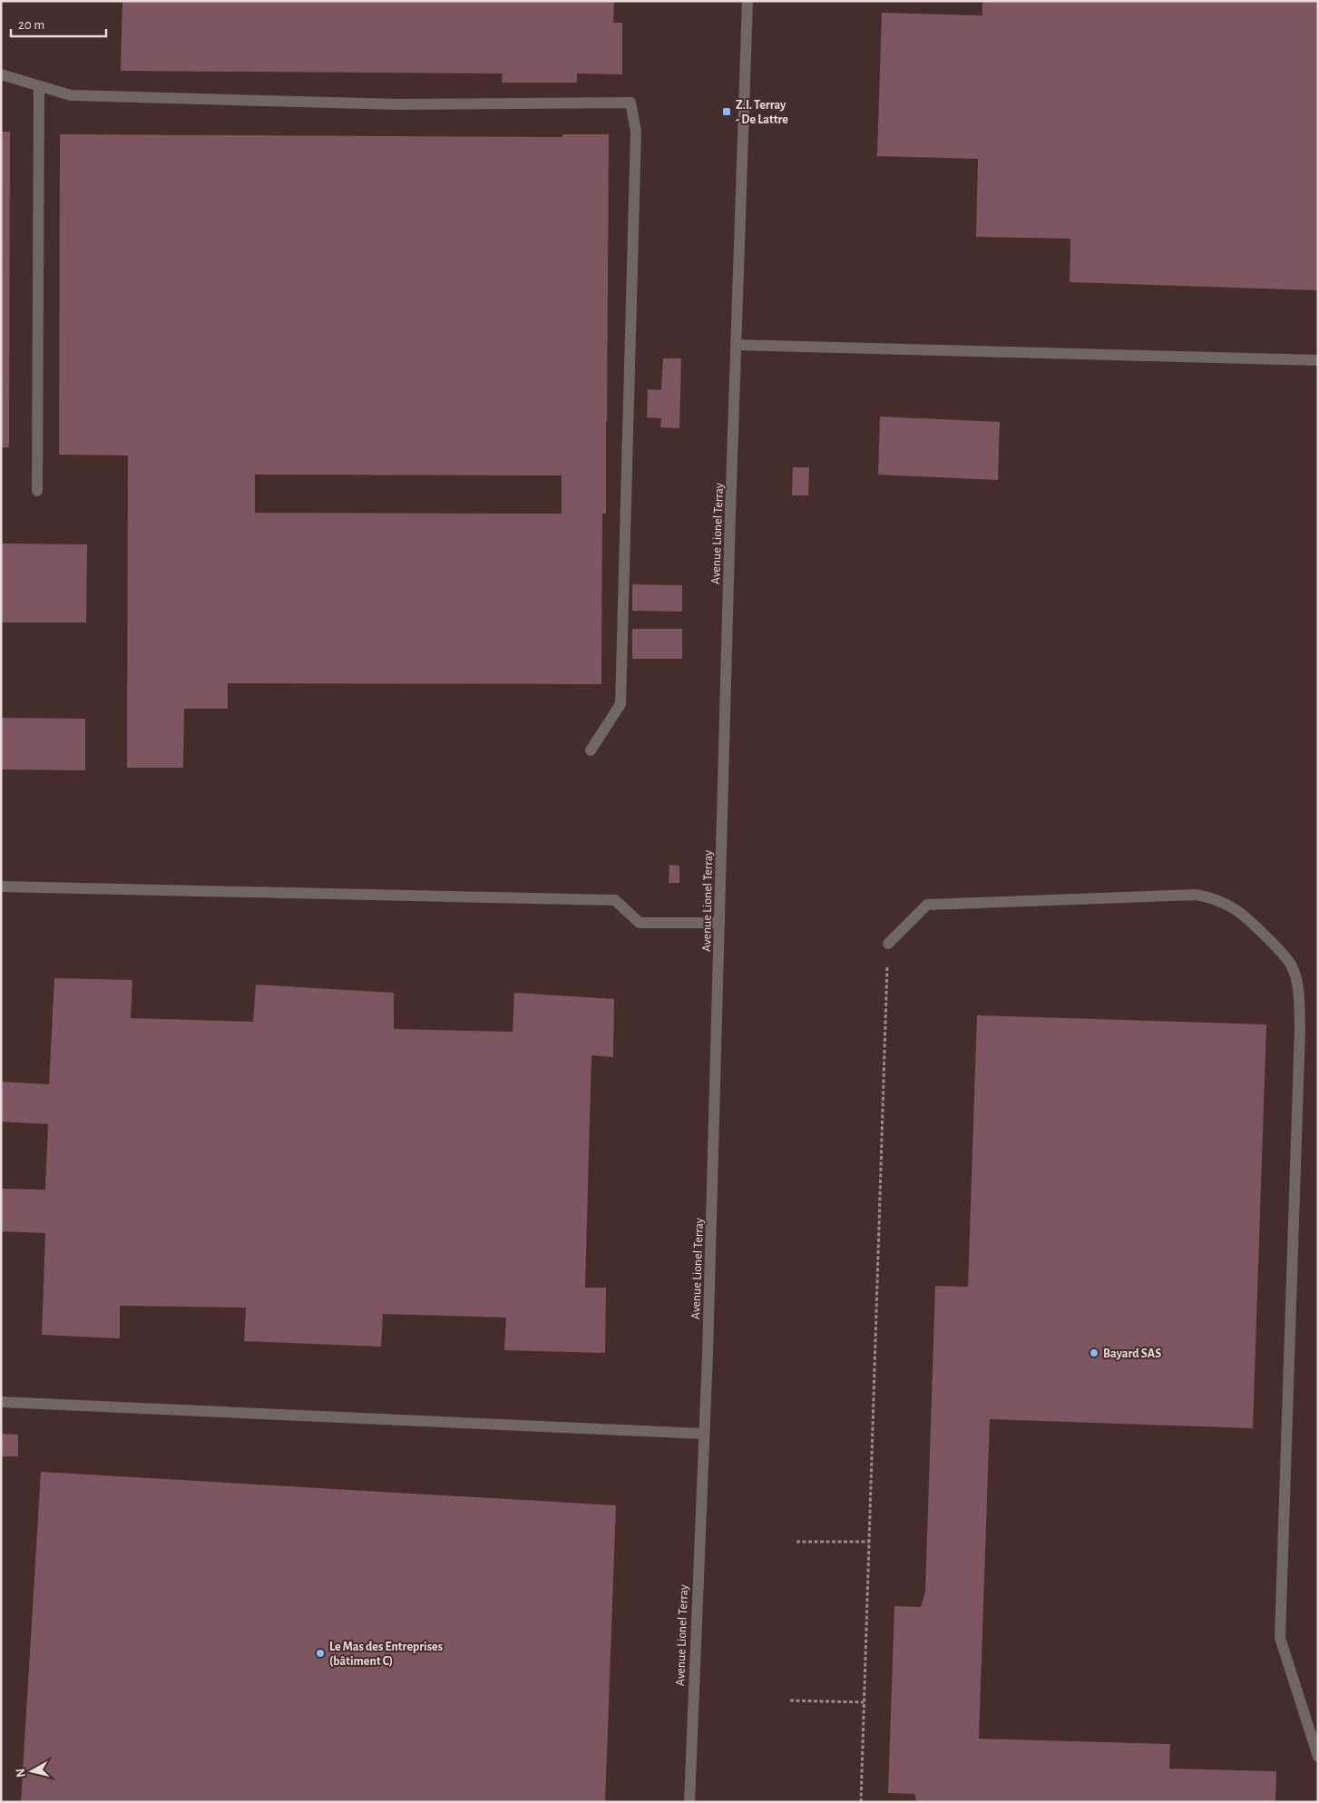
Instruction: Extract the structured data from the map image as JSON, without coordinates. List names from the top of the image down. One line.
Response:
{"streets":{"street":["Avenue Lionel Terray"]},"places":{"transit":["Z.I. Terray - De Lattre"],"other":["Bayard SAS","Le Mas des Entreprises (bâtiment C)"]},"scale_bar":"20 m","north":"left"}
